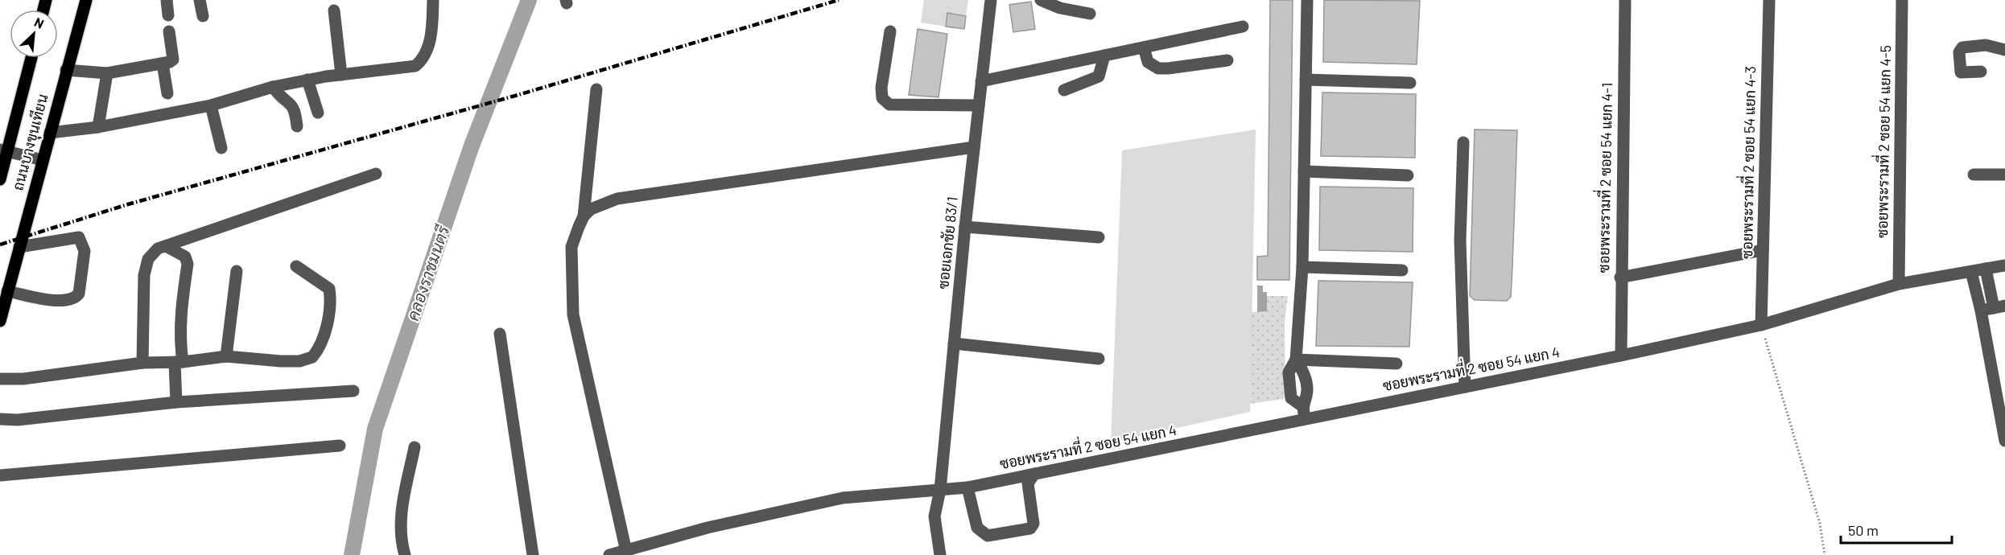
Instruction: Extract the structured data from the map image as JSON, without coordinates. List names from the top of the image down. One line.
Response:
{"streets":{"main road":["ถนนบางขุนเทียน"],"street":["ซอยพระรามที่ 2 ซอย 54 แยก 4-5","ซอยพระรามที่ 2 ซอย 54 แยก 4-3","ซอยพระรามที่ 2 ซอย 54 แยก 4-1","ซอยเอกชัย 83/1","ซอยพระรามที่ 2 ซอย 54 แยก 4"]},"crossings":[["ซอยพระรามที่ 2 ซอย 54 แยก 4-5","ซอยพระรามที่ 2 ซอย 54 แยก 4"],["ซอยพระรามที่ 2 ซอย 54 แยก 4-3","ซอยพระรามที่ 2 ซอย 54 แยก 4"],["ซอยพระรามที่ 2 ซอย 54 แยก 4-1","ซอยพระรามที่ 2 ซอย 54 แยก 4"],["ซอยเอกชัย 83/1","ซอยพระรามที่ 2 ซอย 54 แยก 4"]],"water":["คลองราชมนตรี"],"scale_bar":"50 m","north":"top right"}
